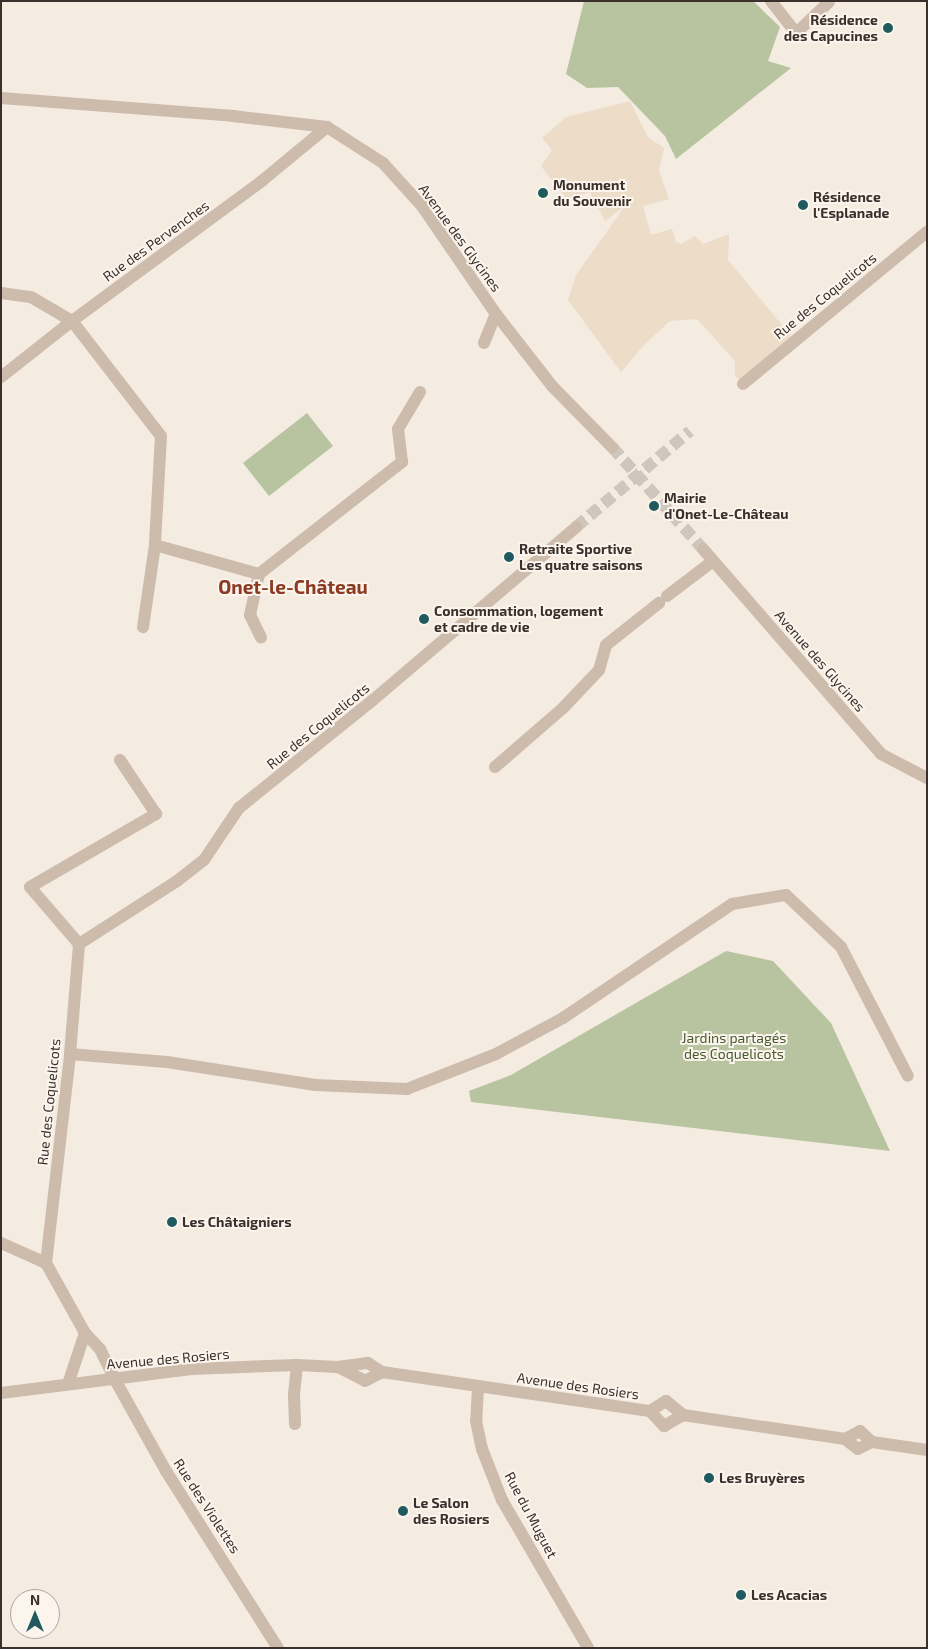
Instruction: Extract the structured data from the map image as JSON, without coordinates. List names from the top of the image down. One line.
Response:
{"streets":{"street":["Avenue des Glycines","Rue des Pervenches","Rue des Coquelicots","Avenue des Rosiers","Rue des Violettes","Rue du Muguet"]},"crossings":[["Avenue des Glycines","Rue des Pervenches"],["Rue des Coquelicots","Rue des Violettes"],["Avenue des Rosiers","Rue des Violettes"],["Avenue des Rosiers","Rue du Muguet"]],"districts":["Onet-le-Château"],"parks":["Jardins partagés des Coquelicots"],"places":["Résidence des Capucines","Monument du Souvenir","Résidence l'Esplanade","Mairie d'Onet-Le-Château","Retraite Sportive Les quatre saisons","Consommation, logement et cadre de vie","Les Châtaigniers","Les Bruyères","Le Salon des Rosiers","Les Acacias"],"north":"top"}
